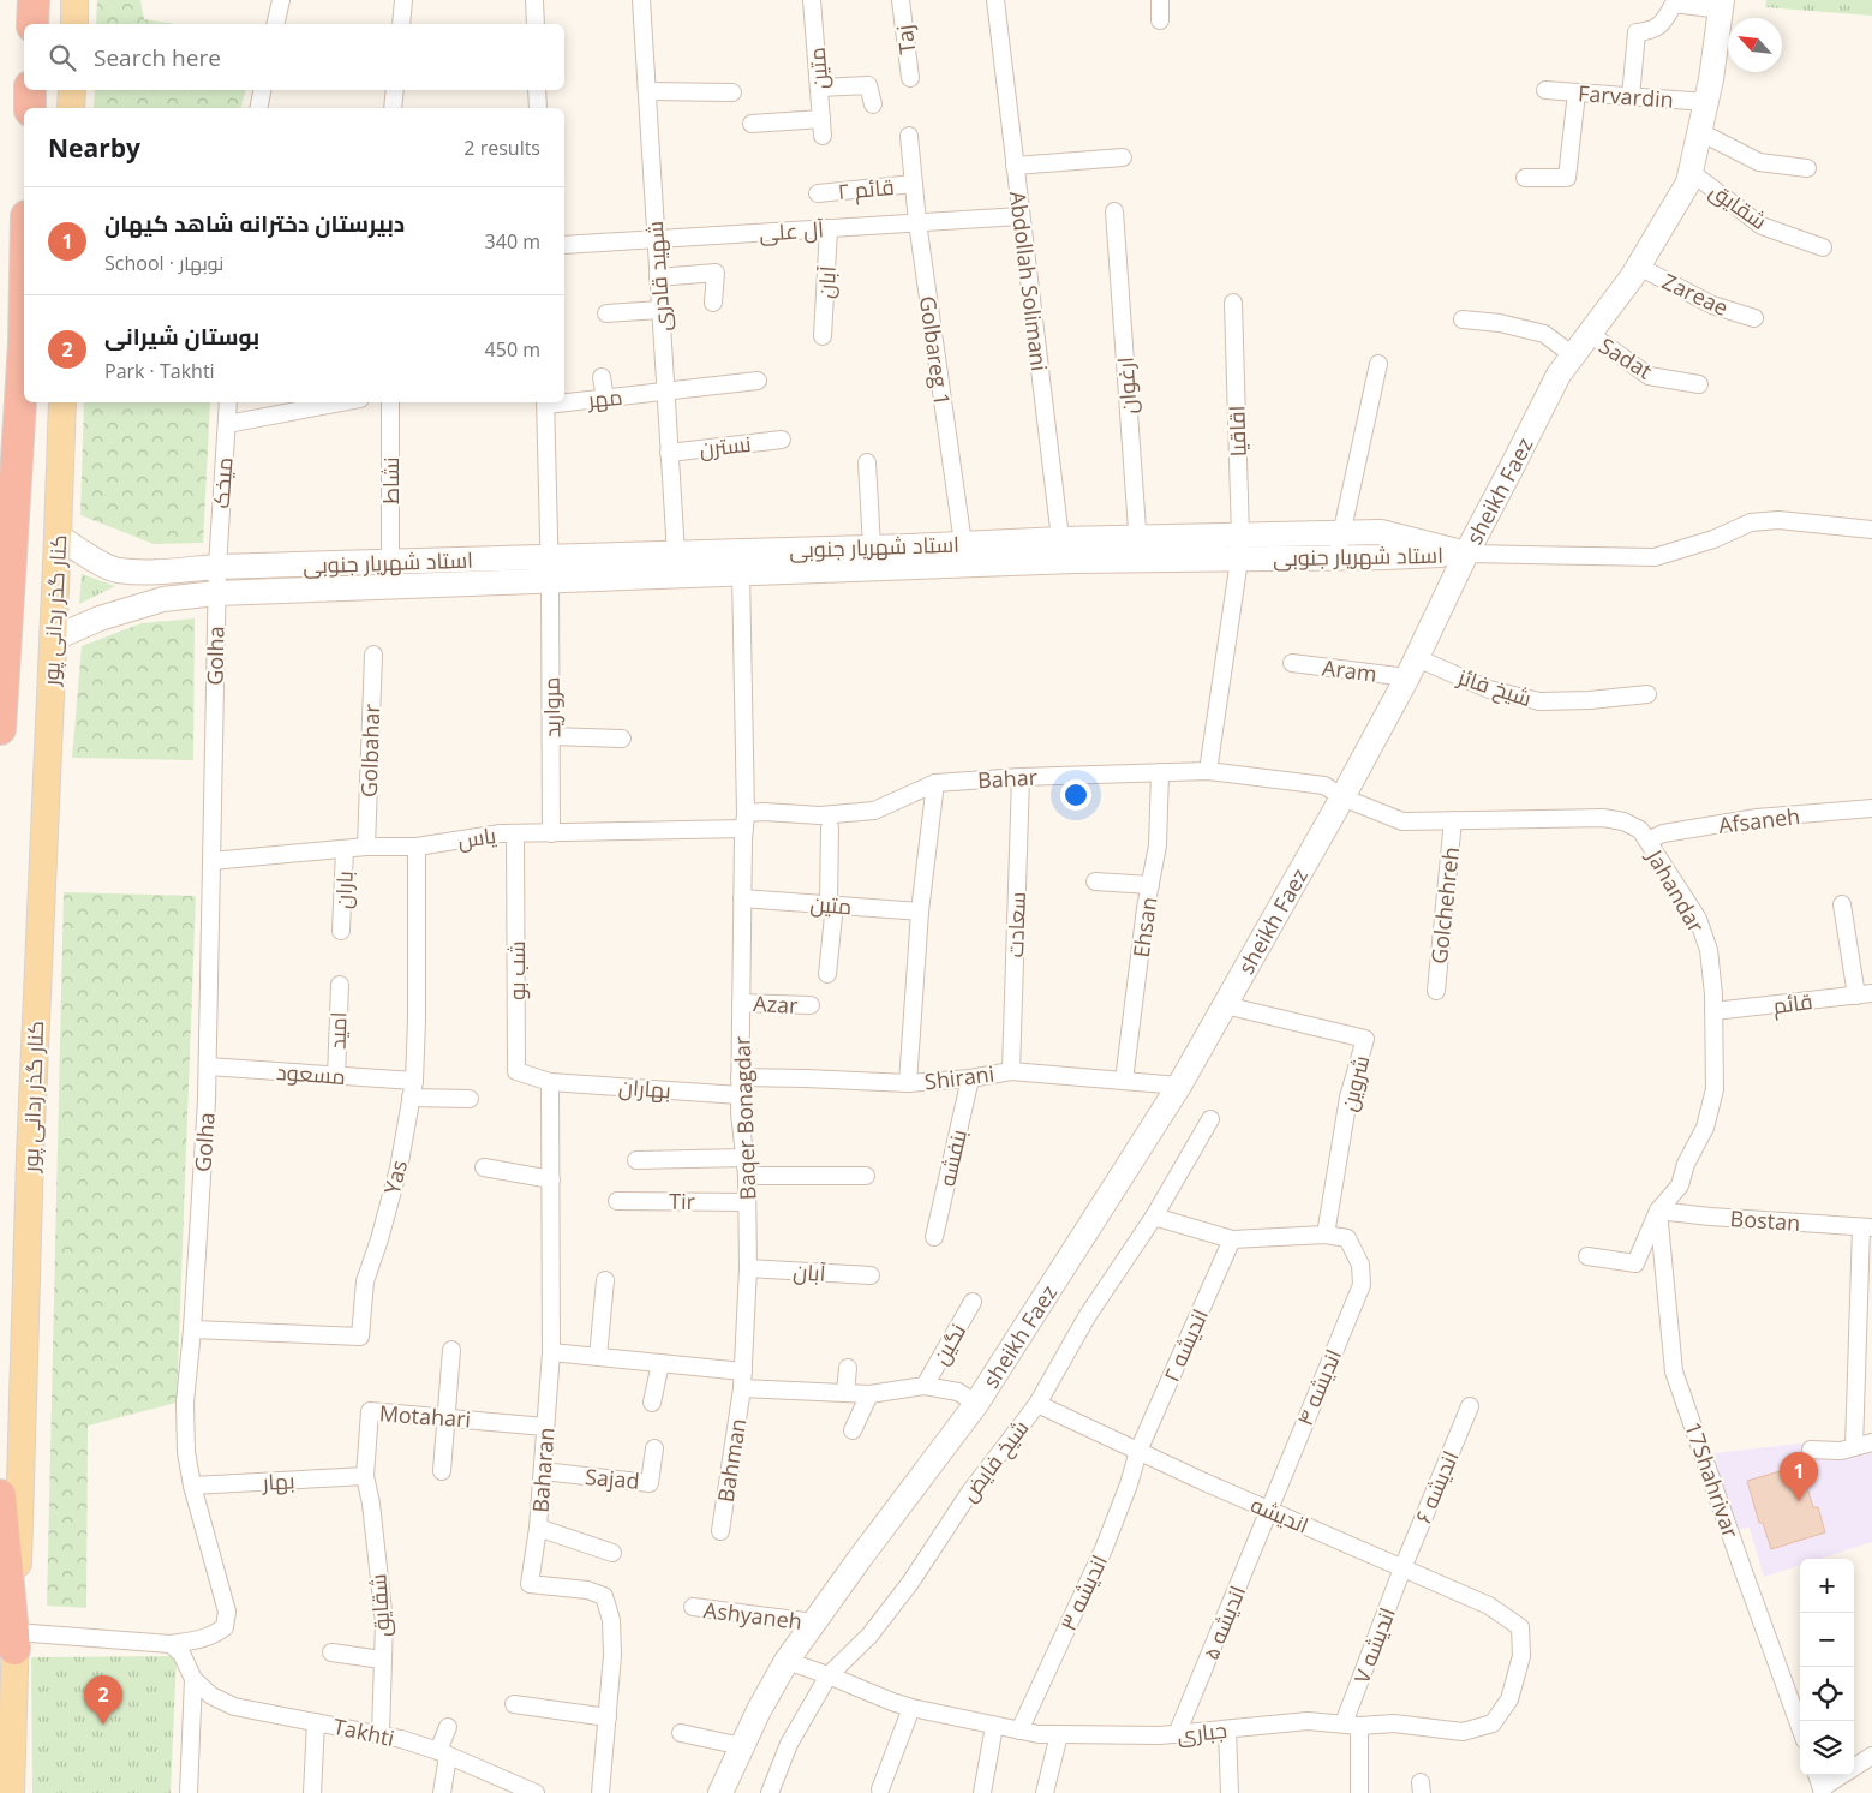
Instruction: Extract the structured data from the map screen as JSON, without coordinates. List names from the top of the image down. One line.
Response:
{"streets":{"main road":["کنار گذر ردانی پور"],"street":["Taj","متین","Farvardin","قائم ۲","شقایق","آل علی","شهید قادری","Abdollah Solimani","آبان","Zareae","Golbareg 1","Sadat","ارغوان","مهر","اقاقیا","نسترن","نشاط","میخک","sheikh Faez","استاد شهریار جنوبی","Golha","Aram","شیخ فائز","مروارید","Golbahar","Bahar","Afsaneh","یاس","باران","Jahandar","Golchehreh","سعادت","Ehsan","شب بو","قائم","Azar","امید","مسعود","Shirani","شروین","بهاران","Baqer Bonagdar","بنفشه","Yas","Tir","Bostan","نگین","اندیشه ۲","اندیشه ۴","Motahari","Bahman","شیخ فایض","Baharan","Sajad","17Shahrivar","بهار","اندیشه ۶","اندیشه","اندیشه ۳","Ashyaneh","اندیشه ۵","اندیشه ۷","Takhti","جباری"]},"crossings":[["متین","Baqer Bonagdar"],["Farvardin","sheikh Faez"],["قائم ۲","Golbareg 1"],["شقایق","sheikh Faez"],["شقایق","Motahari"],["شقایق","بهار"],["شقایق","Takhti"],["آل علی","شهید قادری"],["آل علی","Abdollah Solimani"],["آل علی","آبان"],["آل علی","Golbareg 1"],["شهید قادری","مهر"],["شهید قادری","نسترن"],["شهید قادری","استاد شهریار جنوبی"],["Abdollah Solimani","استاد شهریار جنوبی"],["آبان","Baqer Bonagdar"],["Zareae","sheikh Faez"],["Golbareg 1","استاد شهریار جنوبی"],["Sadat","sheikh Faez"],["ارغوان","استاد شهریار جنوبی"],["اقاقیا","استاد شهریار جنوبی"],["اقاقیا","Bahar"],["نشاط","استاد شهریار جنوبی"],["میخک","استاد شهریار جنوبی"],["میخک","Golha"],["sheikh Faez","استاد شهریار جنوبی"],["sheikh Faez","Aram"],["sheikh Faez","شیخ فائز"],["sheikh Faez","Bahar"],["sheikh Faez","Jahandar"],["sheikh Faez","Shirani"],["sheikh Faez","شروین"],["sheikh Faez","Ashyaneh"],["sheikh Faez","جباری"],["استاد شهریار جنوبی","کنار گذر ردانی پور"],["استاد شهریار جنوبی","Golha"],["استاد شهریار جنوبی","مروارید"],["استاد شهریار جنوبی","Baqer Bonagdar"],["Golha","یاس"],["Golha","مسعود"],["Golha","Yas"],["Golha","بهار"],["Golha","Takhti"],["Aram","شیخ فائز"],["مروارید","یاس"],["Golbahar","یاس"],["Bahar","یاس"],["Bahar","Jahandar"],["Bahar","سعادت"],["Bahar","Ehsan"],["Bahar","Baqer Bonagdar"],["Afsaneh","Jahandar"],["یاس","باران"],["یاس","شب بو"],["یاس","Baqer Bonagdar"],["یاس","Yas"],["Jahandar","Golchehreh"],["Jahandar","قائم"],["Jahandar","Bostan"],["Jahandar","17Shahrivar"],["سعادت","Shirani"],["Ehsan","Shirani"],["شب بو","بهاران"],["شب بو","Baharan"],["Azar","Baqer Bonagdar"],["امید","مسعود"],["مسعود","Yas"],["Shirani","Baqer Bonagdar"],["Shirani","بنفشه"],["شروین","اندیشه ۴"],["بهاران","Baqer Bonagdar"],["بهاران","Baharan"],["Baqer Bonagdar","Tir"],["Baqer Bonagdar","Bahman"],["Bostan","17Shahrivar"],["اندیشه ۲","اندیشه"],["اندیشه ۲","اندیشه ۳"],["اندیشه ۴","اندیشه"],["اندیشه ۴","اندیشه ۵"],["Motahari","Baharan"],["Motahari","بهار"],["شیخ فایض","اندیشه"],["شیخ فایض","جباری"],["Baharan","Sajad"],["اندیشه ۶","اندیشه"],["اندیشه ۶","اندیشه ۷"],["اندیشه","اندیشه ۳"],["اندیشه","اندیشه ۵"],["اندیشه","اندیشه ۷"],["اندیشه","جباری"],["اندیشه ۳","جباری"],["اندیشه ۵","جباری"],["اندیشه ۷","جباری"]],"north":"top left","page":{"search":"Search here","heading":["Nearby","2 results"],"list":[{"mark":"1","name":"دبیرستان دخترانه شاهد کیهان","note":"School · نوبهار","value":"340 m"},{"mark":"2","name":"بوستان شیرانی","note":"Park · Takhti","value":"450 m"}],"pins":["1","2"],"map_buttons":["+","−"]}}
